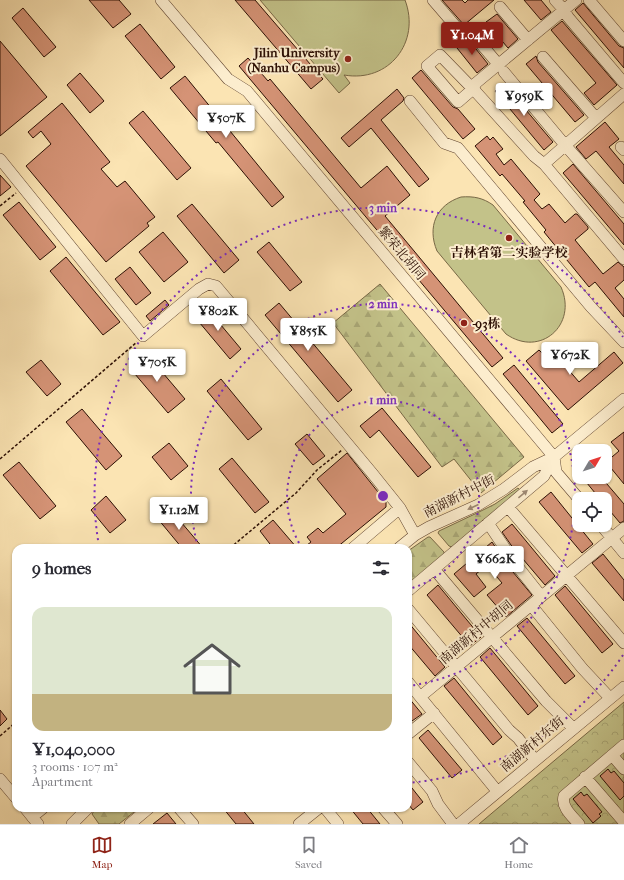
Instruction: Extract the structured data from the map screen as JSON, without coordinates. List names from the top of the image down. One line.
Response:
{"streets":{"street":["繁荣北胡同","南湖新村中街","南湖新村中胡同","南湖新村东街"]},"crossings":[["繁荣北胡同","南湖新村中街"]],"places":["Jilin University (Nanhu Campus)","吉林省第二实验学校","-93栋"],"north":"top right","page":{"price":["¥1.04M","¥959K","¥507K","¥802K","¥855K","¥672K","¥705K","¥1.12M","¥662K"],"heading":"9 homes","list":[{"name":"¥1,040,000","note":"3 rooms · 107 m² · Apartment"}],"tabs":["Map","Saved","Home"]},"rings":["3 min","2 min","1 min"]}
